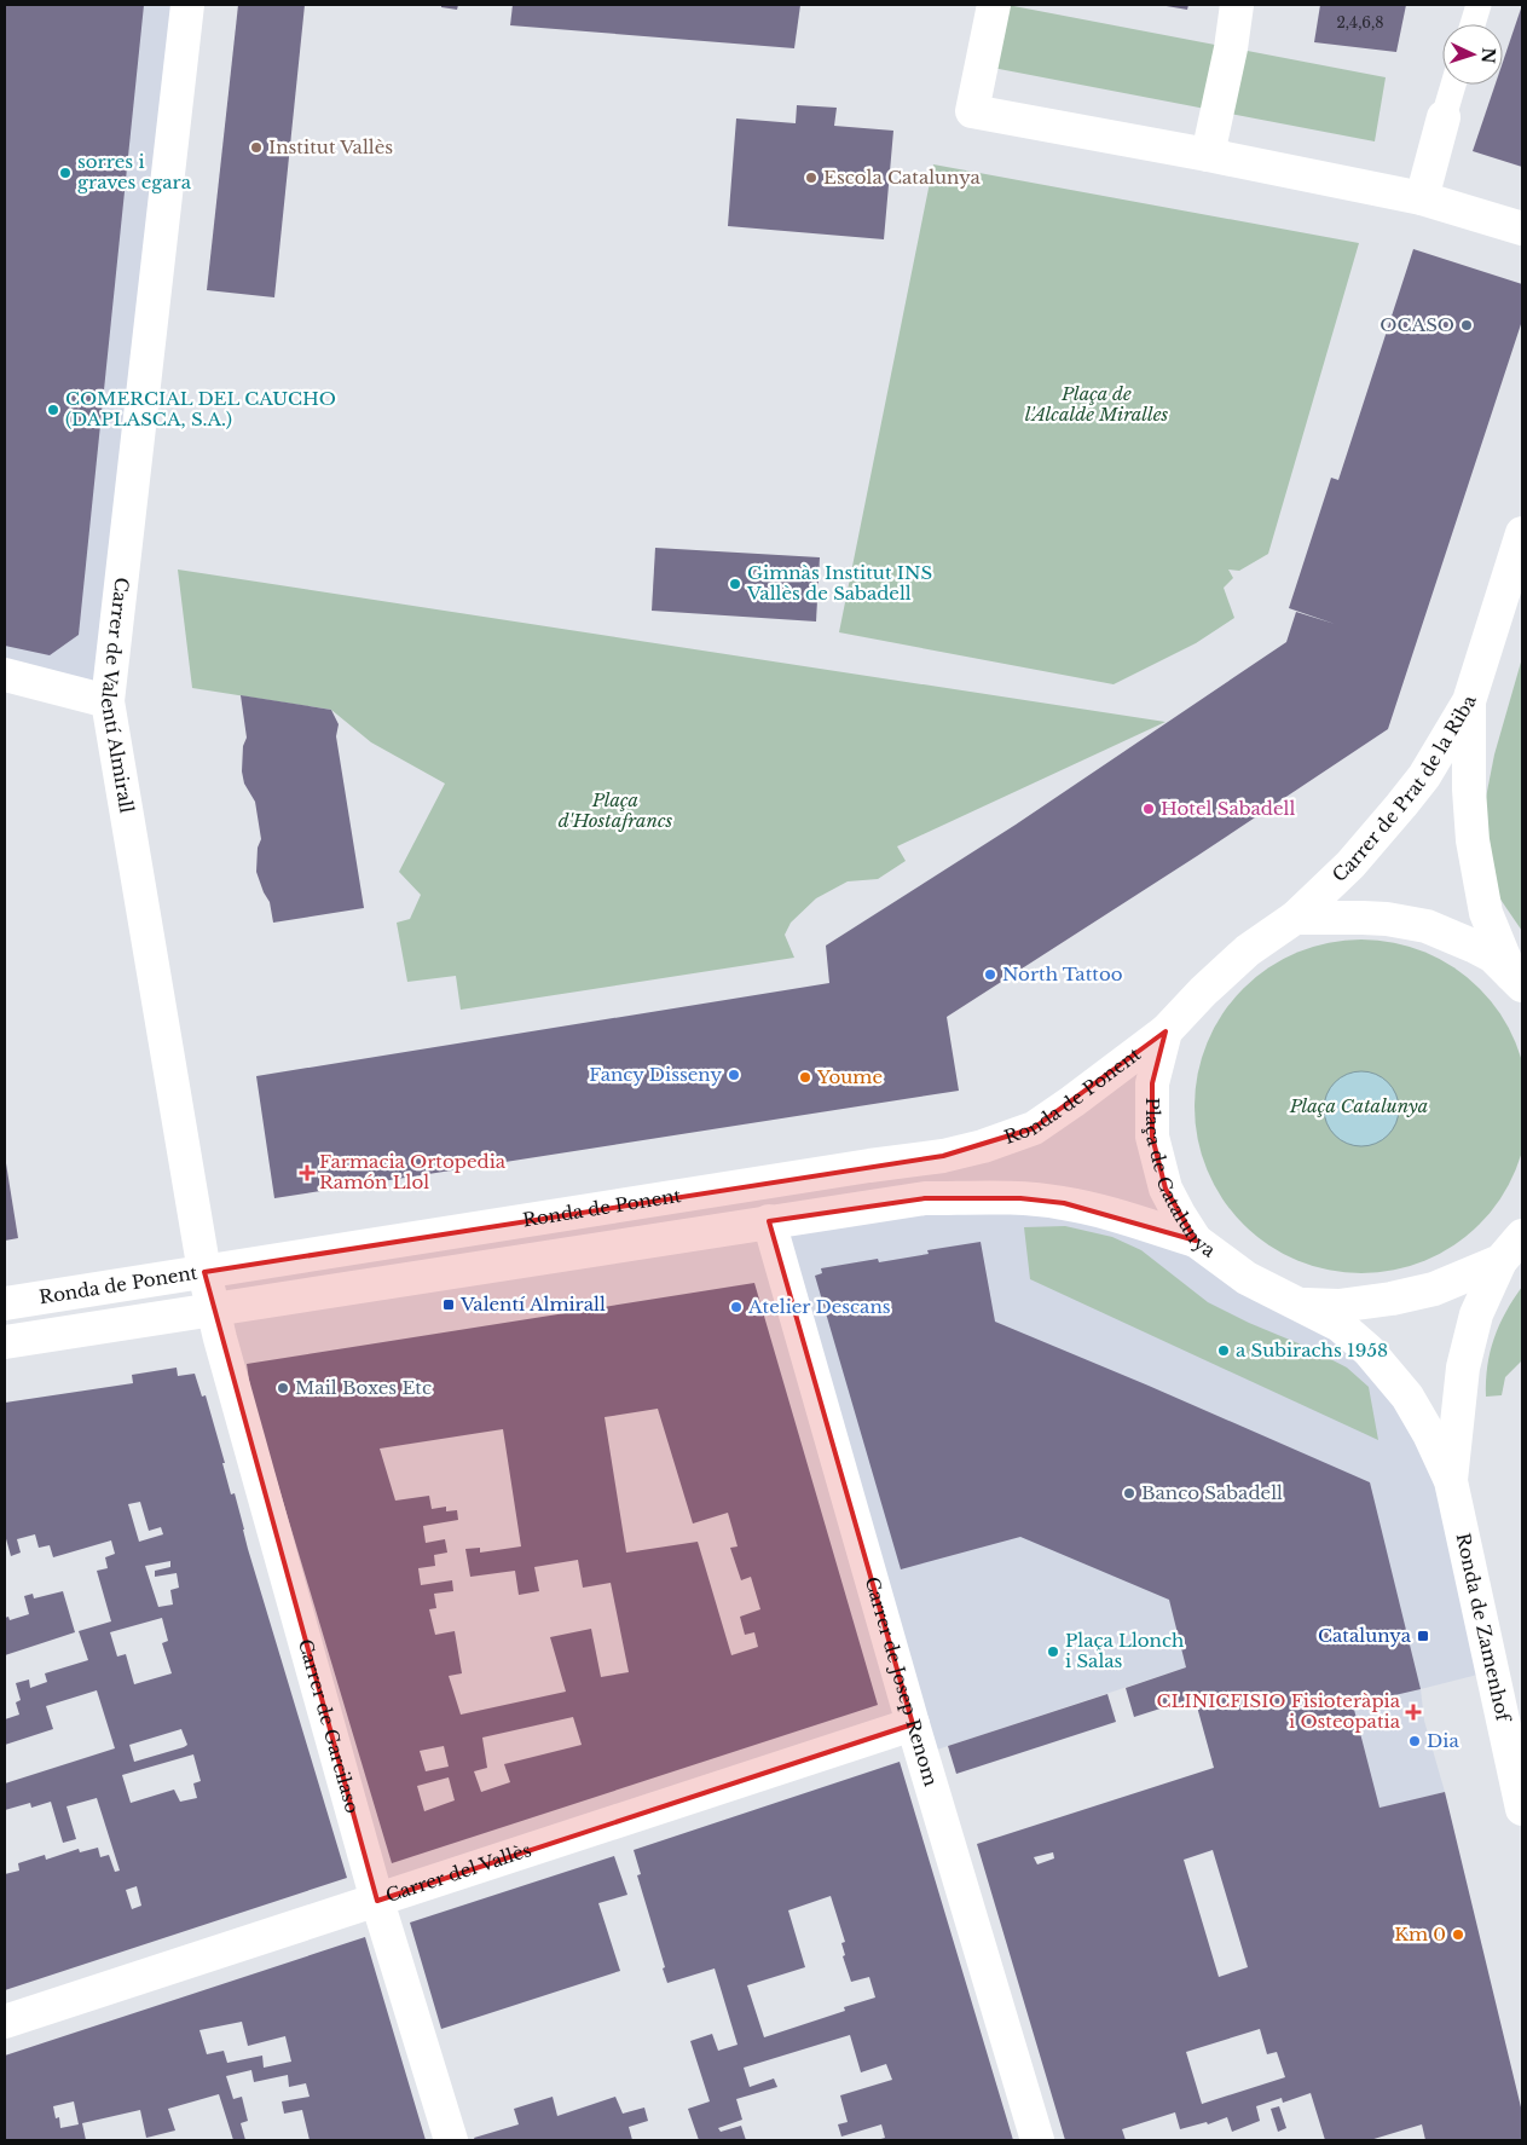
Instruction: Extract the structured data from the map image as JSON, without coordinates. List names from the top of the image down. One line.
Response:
{"streets":{"street":["Carrer de Valentí Almirall","Carrer de Prat de la Riba","Ronda de Ponent","Plaça de Catalunya","Ronda de Zamenhof","Carrer de Josep Renom","Carrer de Garcilaso","Carrer del Vallès"]},"crossings":[["Carrer de Valentí Almirall","Ronda de Ponent"],["Carrer de Valentí Almirall","Carrer de Garcilaso"],["Carrer de Prat de la Riba","Plaça de Catalunya"],["Ronda de Ponent","Plaça de Catalunya"],["Ronda de Ponent","Carrer de Josep Renom"],["Ronda de Ponent","Carrer de Garcilaso"],["Plaça de Catalunya","Ronda de Zamenhof"],["Carrer de Josep Renom","Carrer del Vallès"],["Carrer de Garcilaso","Carrer del Vallès"]],"parks":["Plaça de l'Alcalde Miralles","Plaça d'Hostafrancs","Plaça Catalunya"],"places":{"other":["Institut Vallès","sorres i graves egara","Escola Catalunya","OCASO","COMERCIAL DEL CAUCHO (DAPLASCA, S.A.)","Gimnàs Institut INS Vallès de Sabadell","Hotel Sabadell","North Tattoo","Fancy Disseny","Youme","Atelier Descans","a Subirachs 1958","Mail Boxes Etc","Banco Sabadell","Plaça Llonch i Salas","Dia","Km 0"],"health":["Farmacia Ortopedia Ramón Llol","CLINICFISIO Fisioteràpia i Osteopatia"],"transit":["Valentí Almirall","Catalunya"]},"house_numbers":["2,4,6,8"],"north":"right"}
